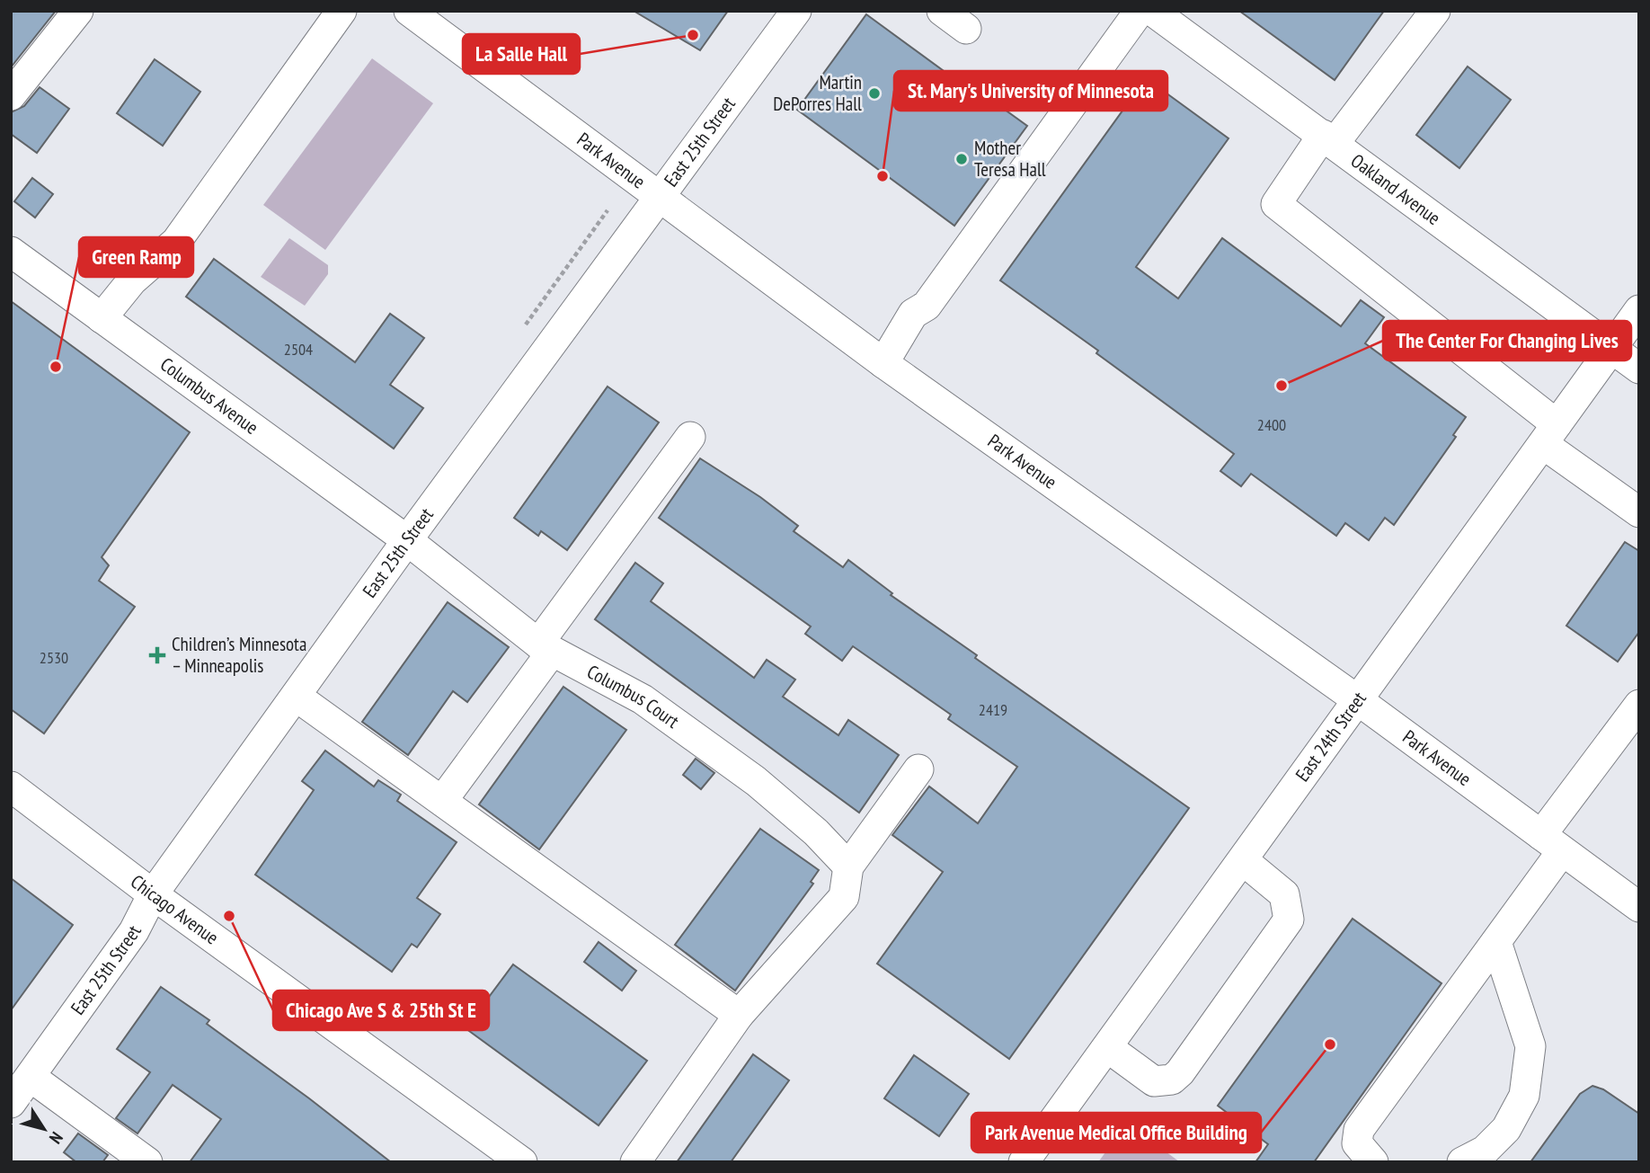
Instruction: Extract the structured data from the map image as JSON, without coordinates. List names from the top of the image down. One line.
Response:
{"streets":{"street":["East 25th Street","Park Avenue","Oakland Avenue","Columbus Avenue","Columbus Court","East 24th Street","Chicago Avenue"]},"crossings":[["East 25th Street","Park Avenue"],["East 25th Street","Columbus Avenue"],["East 25th Street","Columbus Court"],["East 25th Street","Chicago Avenue"],["Park Avenue","East 24th Street"],["Oakland Avenue","East 24th Street"],["Columbus Avenue","Columbus Court"]],"places":{"other":["La Salle Hall","Martin DePorres Hall","Mother Teresa Hall","St. Mary's University of Minnesota","Green Ramp","The Center For Changing Lives","Chicago Ave S & 25th St E","Park Avenue Medical Office Building"],"health":["Children’s Minnesota – Minneapolis"]},"house_numbers":["2504","2400","2530","2419"],"north":"bottom right"}
